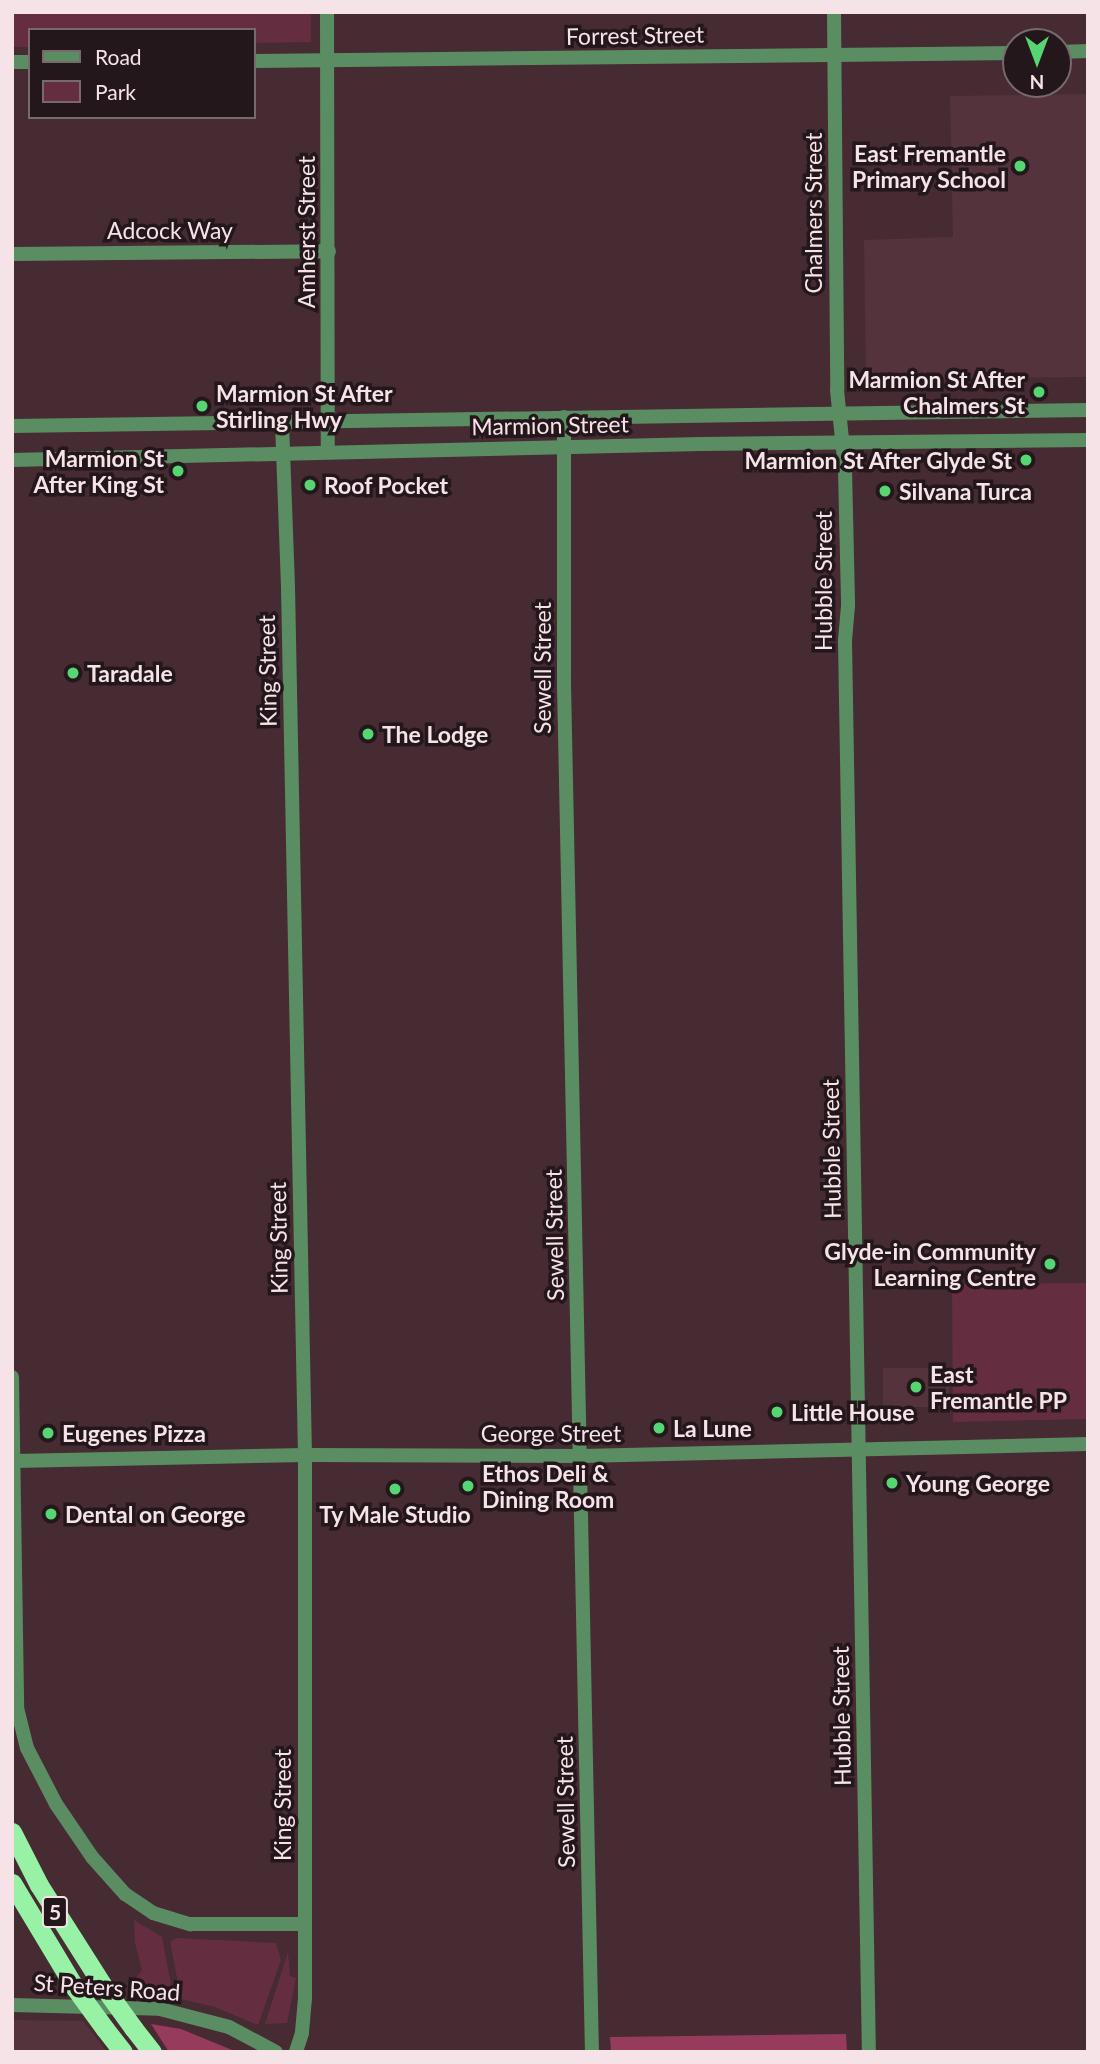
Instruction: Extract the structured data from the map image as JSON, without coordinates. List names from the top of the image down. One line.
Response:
{"streets":{"highway":["5"],"street":["Forrest Street","Chalmers Street","Adcock Way","Amherst Street","Marmion Street","Hubble Street","Sewell Street","King Street","George Street","St Peters Road"]},"crossings":[["Forrest Street","Chalmers Street"],["Forrest Street","Amherst Street"],["Chalmers Street","Marmion Street"],["Chalmers Street","Hubble Street"],["Adcock Way","Amherst Street"],["Amherst Street","Marmion Street"],["Marmion Street","Hubble Street"],["Marmion Street","Sewell Street"],["Marmion Street","King Street"],["Hubble Street","George Street"],["Sewell Street","George Street"],["King Street","George Street"]],"places":["East Fremantle Primary School","Marmion St After Chalmers St","Marmion St After Stirling Hwy","Marmion St After Glyde St","Marmion St After King St","Roof Pocket","Silvana Turca","Taradale","The Lodge","Glyde-in Community Learning Centre","East Fremantle PP","Little House","La Lune","Eugenes Pizza","Young George","Ethos Deli & Dining Room","Ty Male Studio","Dental on George"],"legend":["Road","Park"],"north":"bottom"}
